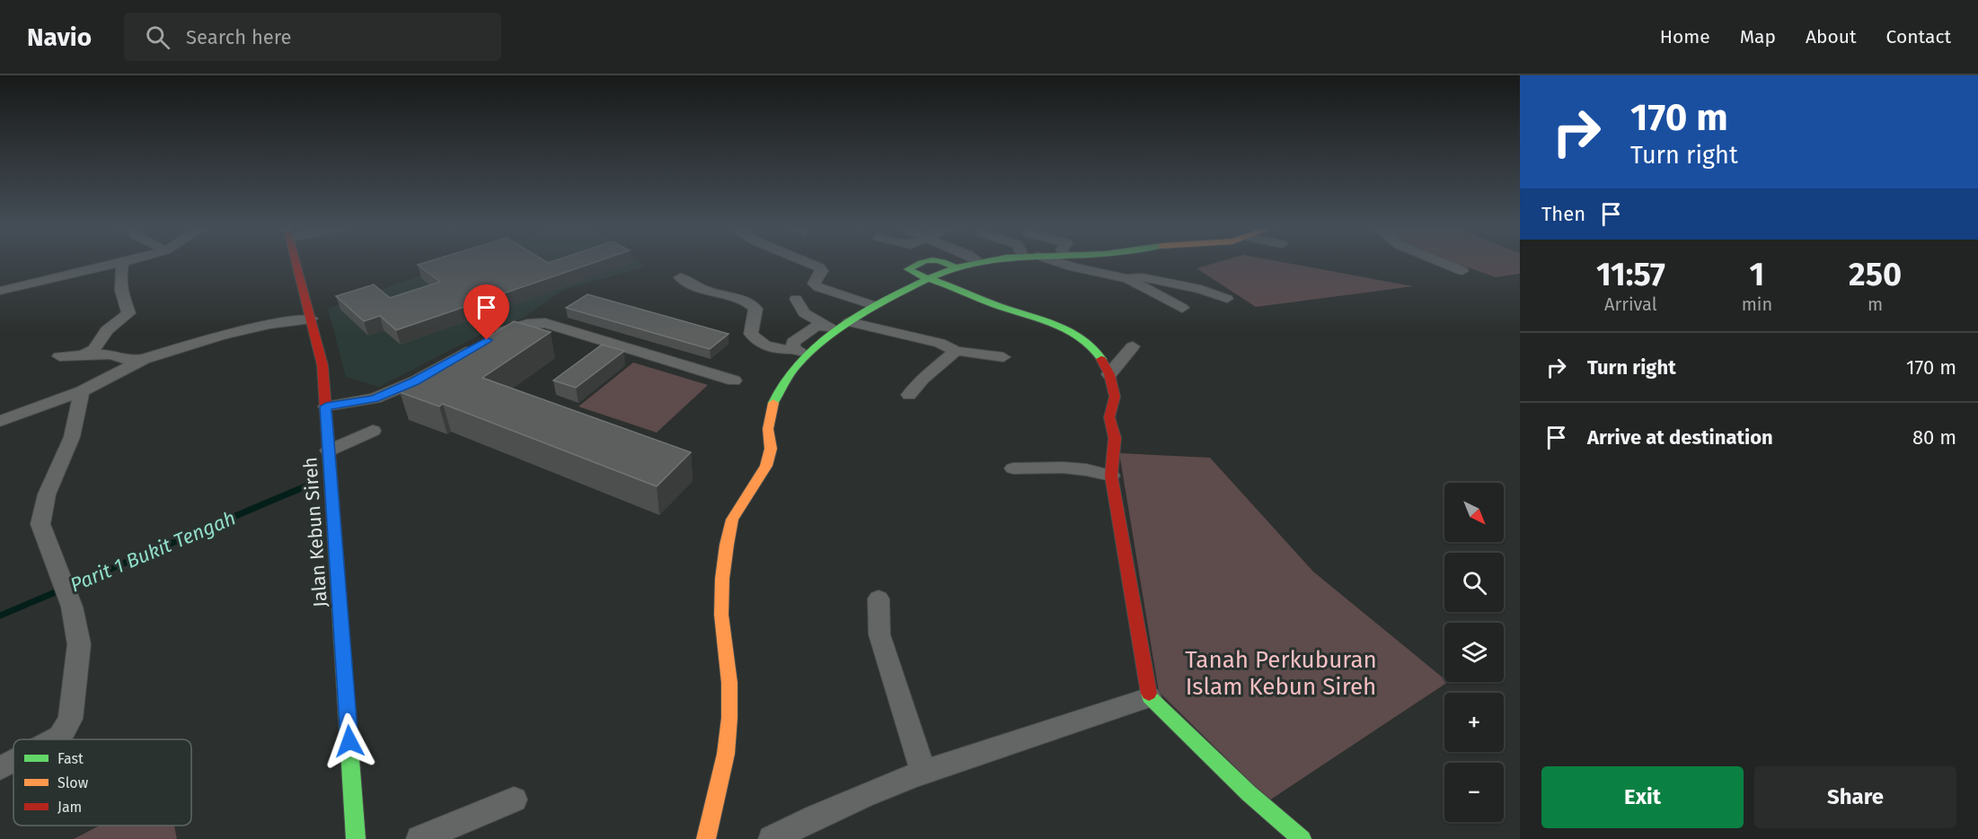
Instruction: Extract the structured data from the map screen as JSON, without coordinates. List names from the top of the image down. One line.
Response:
{"streets":{"street":["Jalan Kebun Sireh"]},"water":["Parit 1 Bukit Tengah"],"parks":["Tanah Perkuburan Islam Kebun Sireh"],"legend":["Fast","Slow","Jam"],"north":"bottom right","page":{"header":"Navio","search":"Search here","nav":["Home","Map","About","Contact"],"turn":["170 m","Turn right"],"then":"Then","eta":["11:57","Arrival","1","min","250","m"],"list":[{"name":"Turn right","value":"170 m"},{"name":"Arrive at destination","value":"80 m"}],"map_buttons":["+","−"],"buttons":["Exit","Share"]}}
